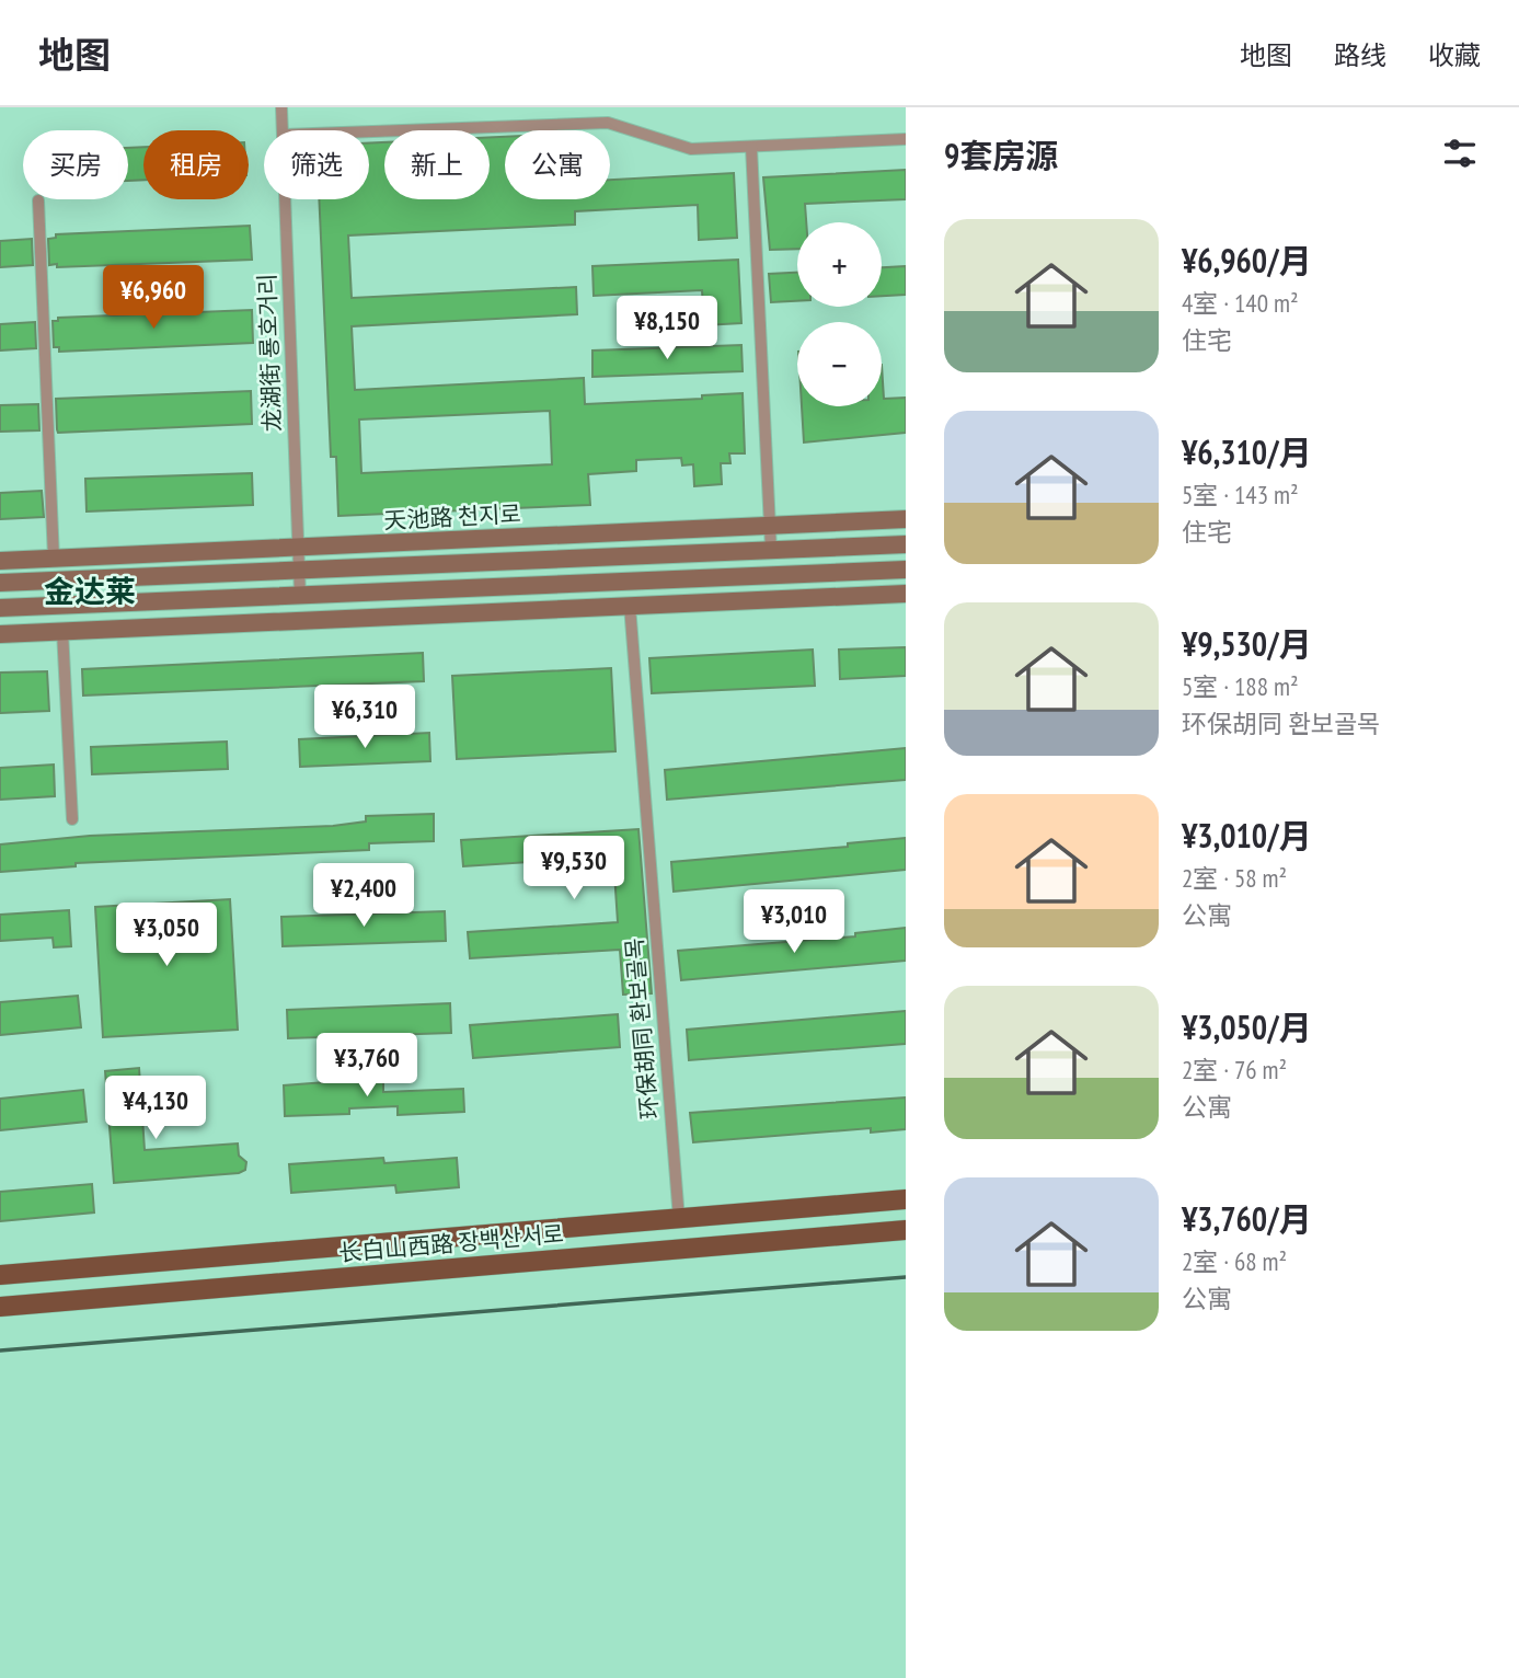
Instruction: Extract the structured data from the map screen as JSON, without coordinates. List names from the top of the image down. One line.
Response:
{"streets":{"main road":["长白山西路 장백산서로"],"street":["龙湖街 룡호거리","天池路 천지로","环保胡同 환보골목"]},"crossings":[["龙湖街 룡호거리","天池路 천지로"],["环保胡同 환보골목","长白山西路 장백산서로"]],"districts":["金达莱"],"page":{"header":"地图","nav":["地图","路线","收藏"],"heading":"9套房源","chip":["买房","租房","筛选","新上","公寓"],"list":[{"name":"¥6,960/月","note":"4室 · 140 m² · 住宅"},{"name":"¥6,310/月","note":"5室 · 143 m² · 住宅"},{"name":"¥9,530/月","note":"5室 · 188 m² · 环保胡同 환보골목"},{"name":"¥3,010/月","note":"2室 · 58 m² · 公寓"},{"name":"¥3,050/月","note":"2室 · 76 m² · 公寓"},{"name":"¥3,760/月","note":"2室 · 68 m² · 公寓"}],"map_buttons":["+","−"],"price":["¥6,960","¥8,150","¥6,310","¥9,530","¥2,400","¥3,010","¥3,050","¥3,760","¥4,130"]}}
